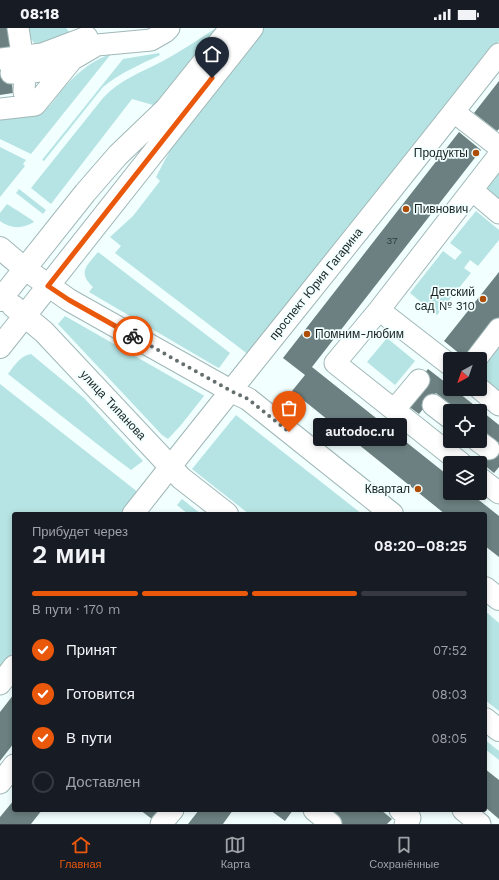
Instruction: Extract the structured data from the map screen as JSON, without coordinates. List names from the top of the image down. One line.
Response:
{"streets":{"main road":["улица Типанова"],"street":["проспект Юрия Гагарина"]},"crossings":[["проспект Юрия Гагарина","улица Типанова"]],"places":["Продукты","Пивнович","Детский сад № 310","Помним-любим","autodoc.ru","Квартал"],"house_numbers":["37"],"north":"bottom left","page":{"status":"08:18","bubble":"autodoc.ru","heading":["2 мин","Прибудет через","08:20–08:25"],"bar":"В пути · 170 m","list":[["Принят","07:52"],["Готовится","08:03"],["В пути","08:05"],"Доставлен"],"tabs":["Главная","Карта","Сохранённые"]}}
